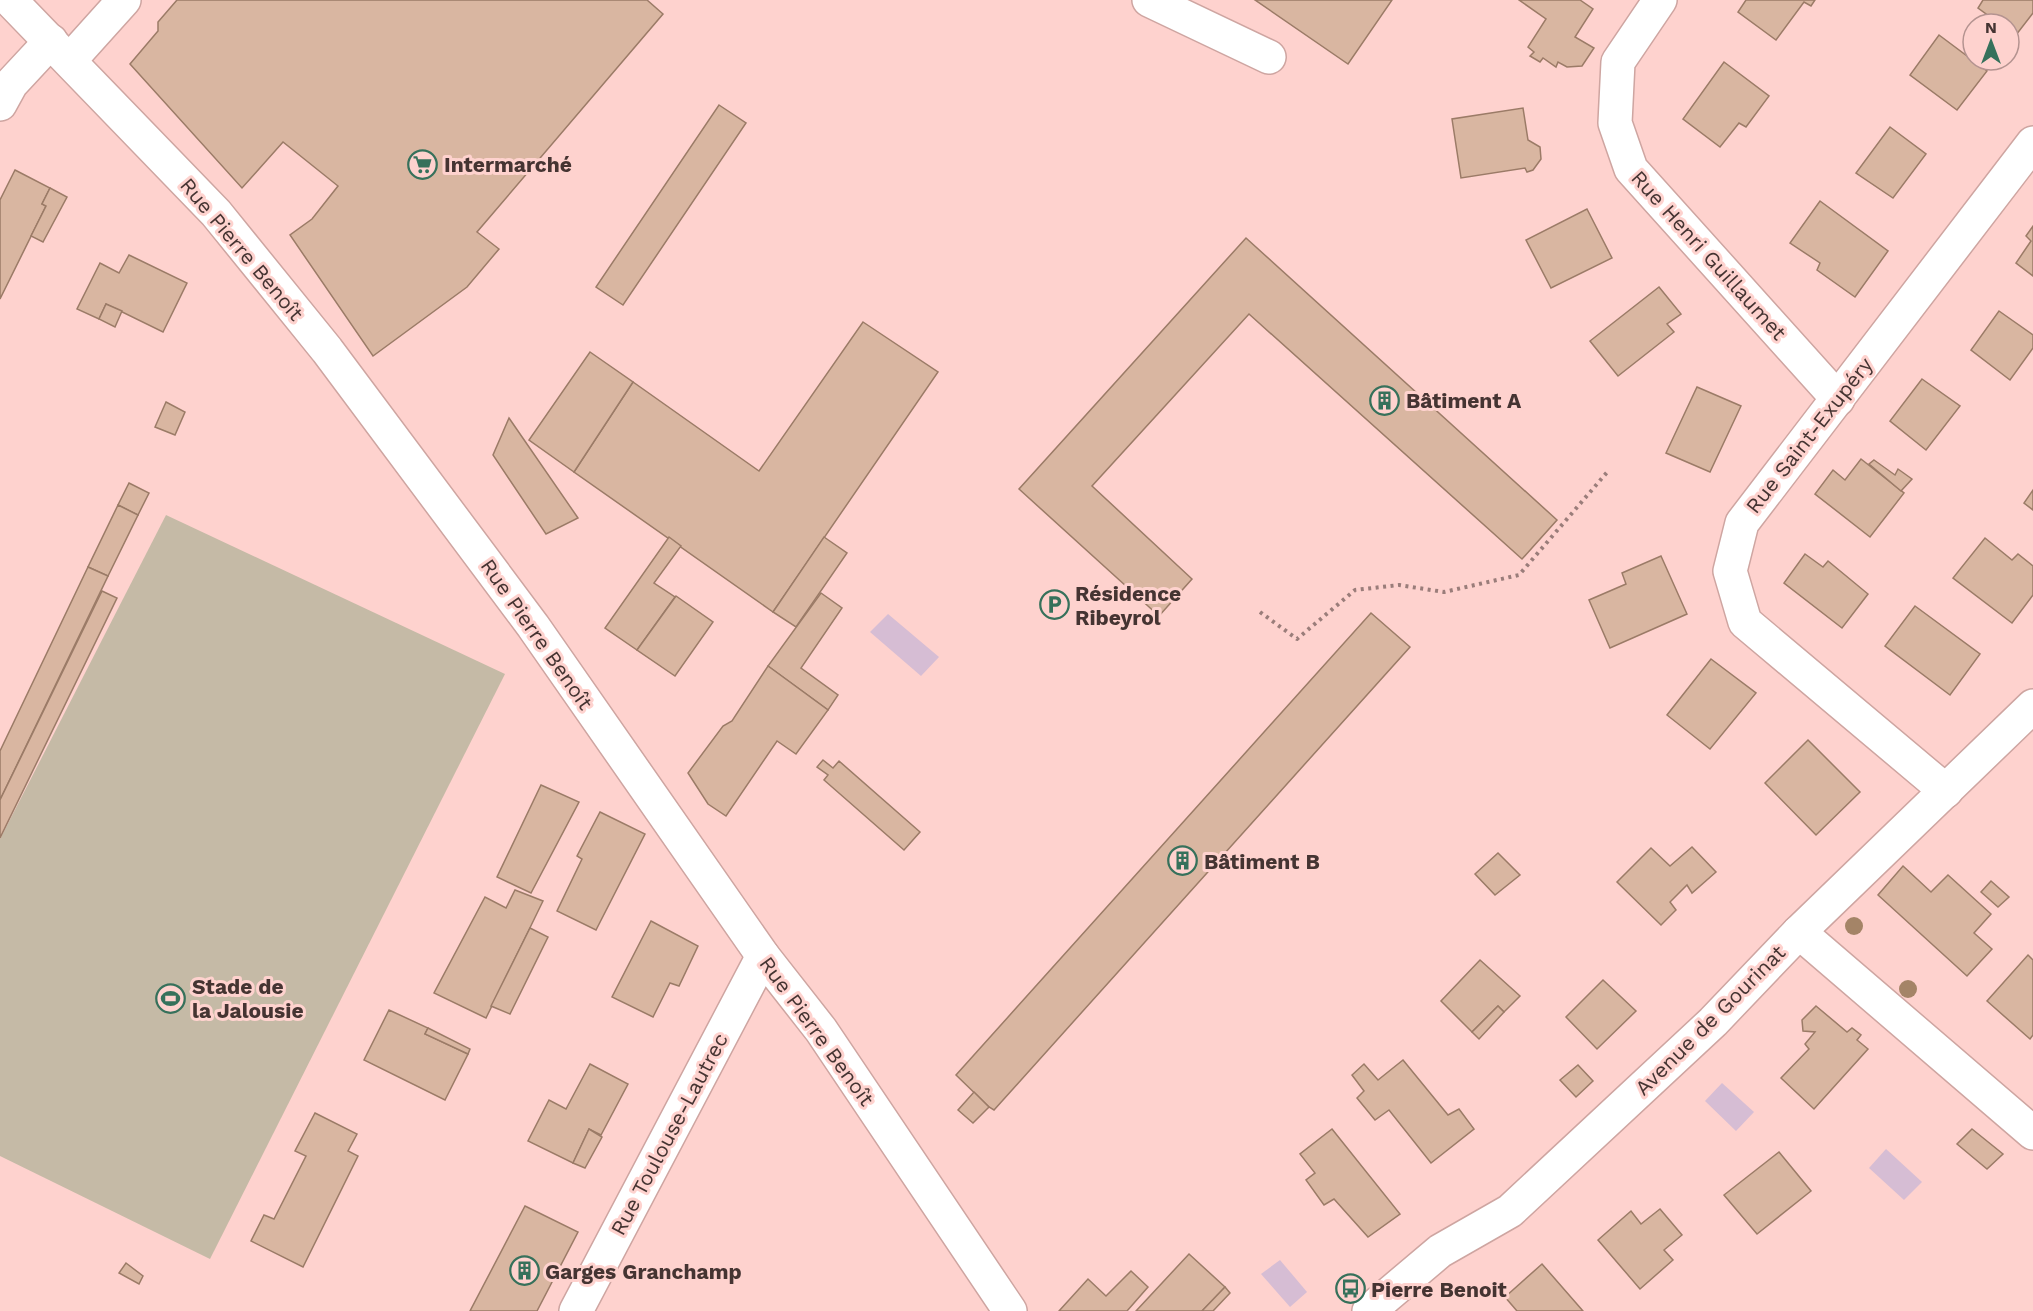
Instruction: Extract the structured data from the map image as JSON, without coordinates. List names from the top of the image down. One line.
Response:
{"streets":{"street":["Rue Pierre Benoît","Rue Henri Guillaumet","Rue Saint-Exupéry","Avenue de Gourinat","Rue Toulouse-Lautrec"]},"crossings":[["Rue Pierre Benoît","Rue Toulouse-Lautrec"],["Rue Henri Guillaumet","Rue Saint-Exupéry"],["Rue Saint-Exupéry","Avenue de Gourinat"]],"places":{"supermarket":["Intermarché"],"building":["Bâtiment A","Bâtiment B","Garges Granchamp"],"parking":["Résidence Ribeyrol"],"sports":["Stade de la Jalousie"],"bus stop":["Pierre Benoit"]},"north":"top"}
